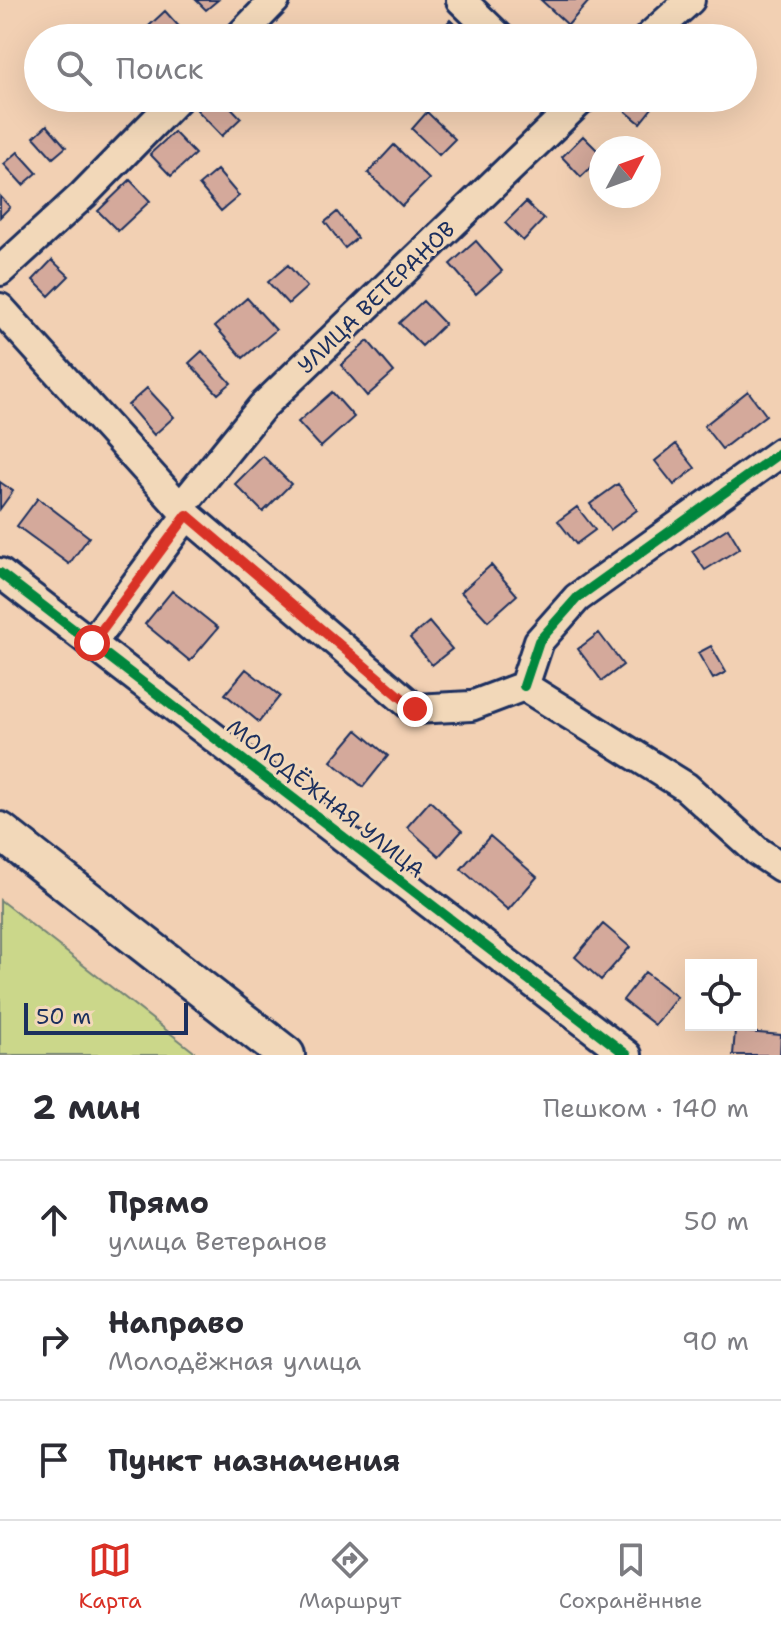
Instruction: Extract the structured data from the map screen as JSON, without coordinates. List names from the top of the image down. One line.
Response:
{"streets":{"street":["УЛИЦА ВЕТЕРАНОВ","МОЛОДЁЖНАЯ УЛИЦА"]},"crossings":[["УЛИЦА ВЕТЕРАНОВ","МОЛОДЁЖНАЯ УЛИЦА"]],"scale_bar":"50 m","north":"top right","page":{"search":"Поиск","scale":"50 m","heading":["2 мин","Пешком · 140 m"],"list":[["Прямо","улица Ветеранов","50 m"],["Направо","Молодёжная улица","90 m"],"Пункт назначения"],"nav":["Карта","Маршрут","Сохранённые"]}}
